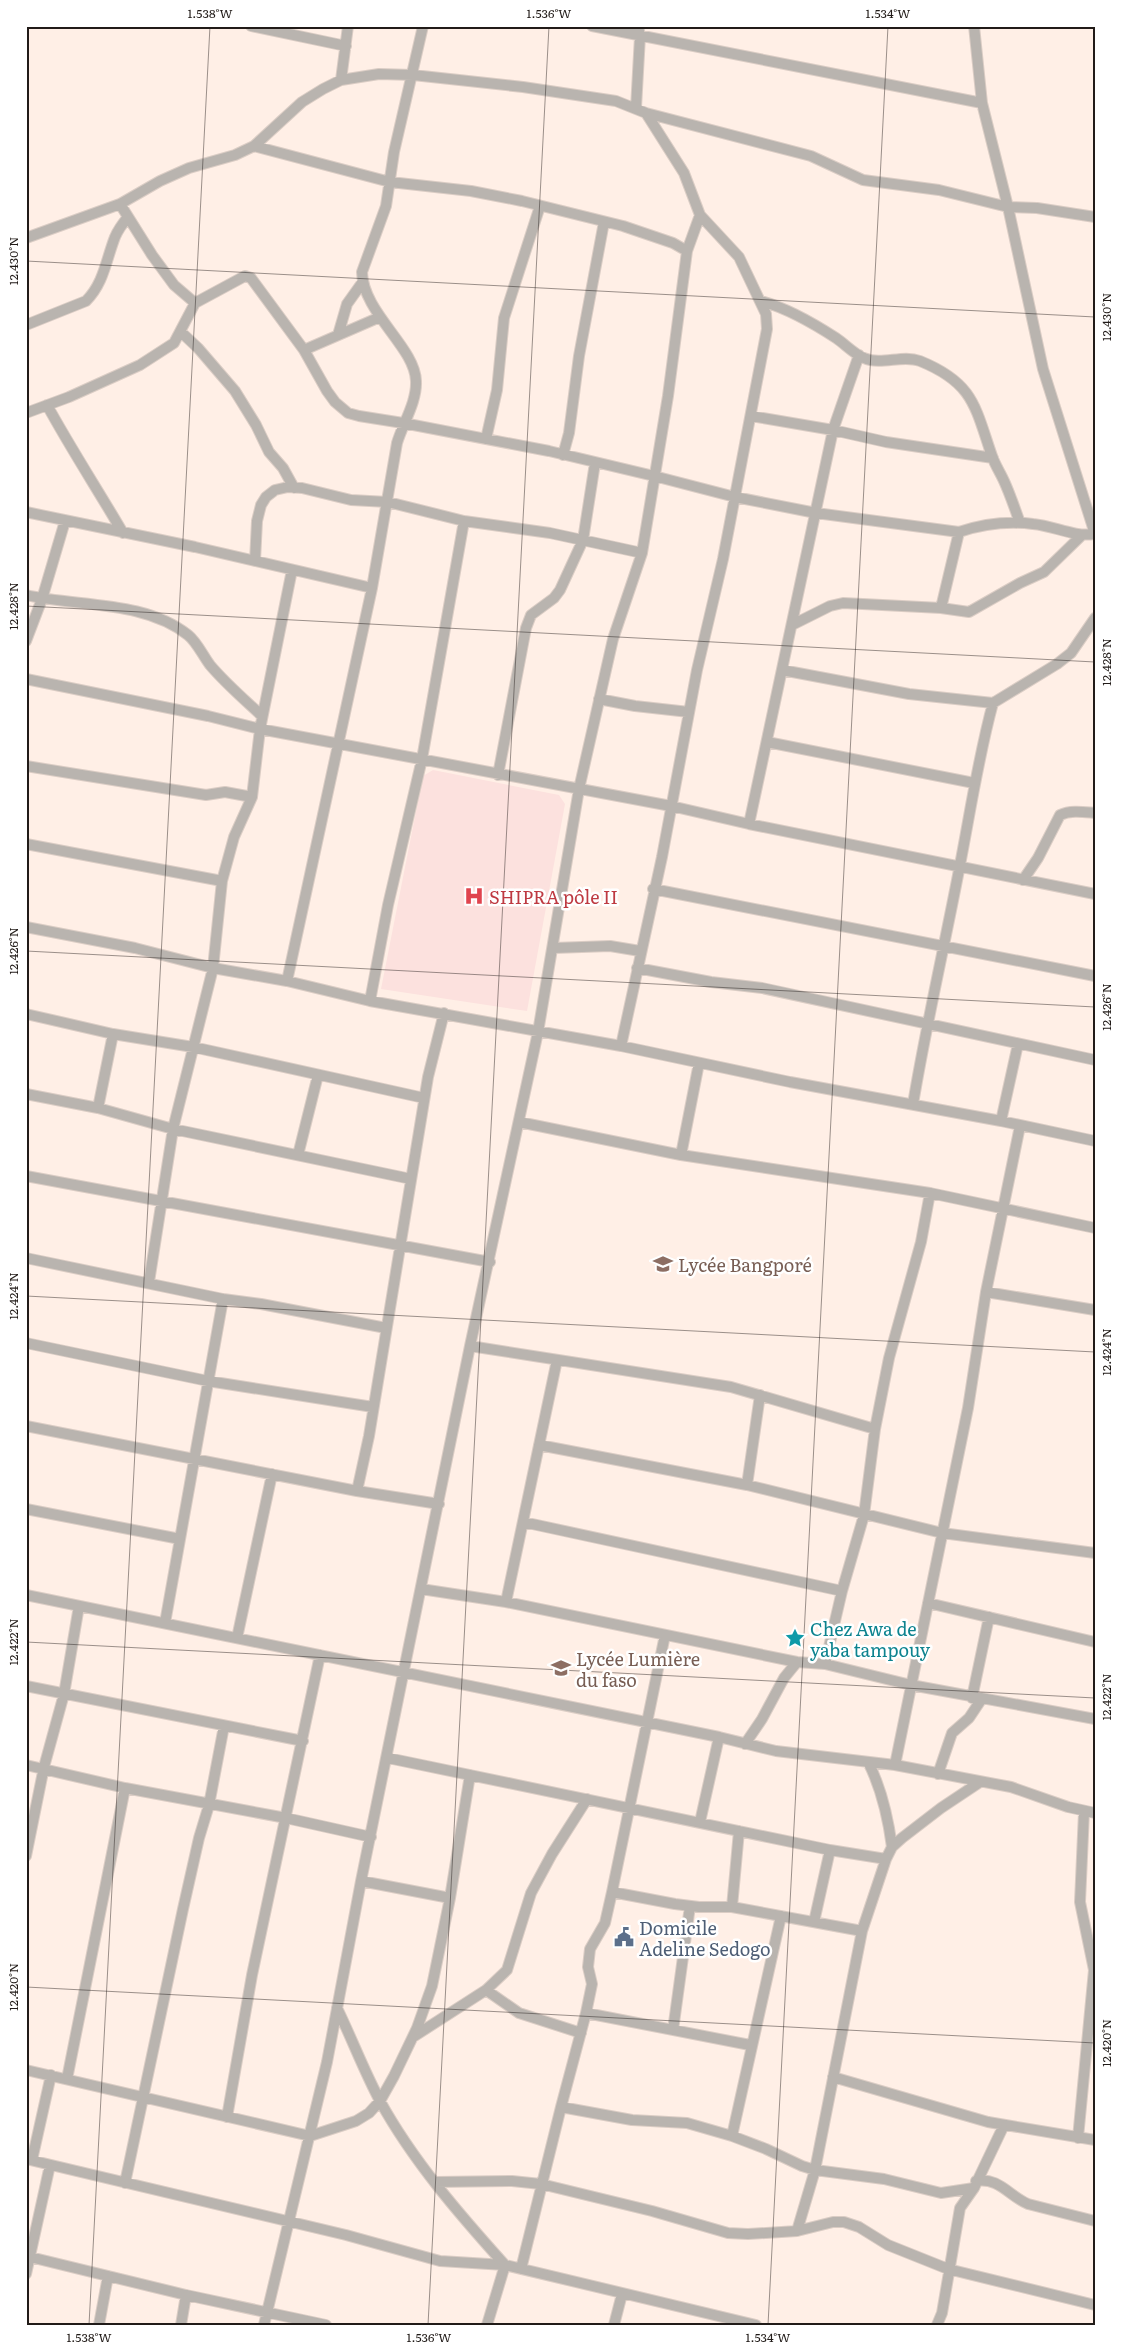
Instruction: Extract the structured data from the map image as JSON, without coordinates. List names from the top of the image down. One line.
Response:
{"places":{"hospital":["SHIPRA pôle II"],"school or university":["Lycée Bangporé","Lycée Lumière du faso"],"place":["Chez Awa de yaba tampouy"],"public building":["Domicile Adeline Sedogo"]},"coordinates":["1.538°W","1.536°W","1.534°W","12.430°N","12.428°N","12.426°N","12.424°N","12.422°N","12.420°N"]}
